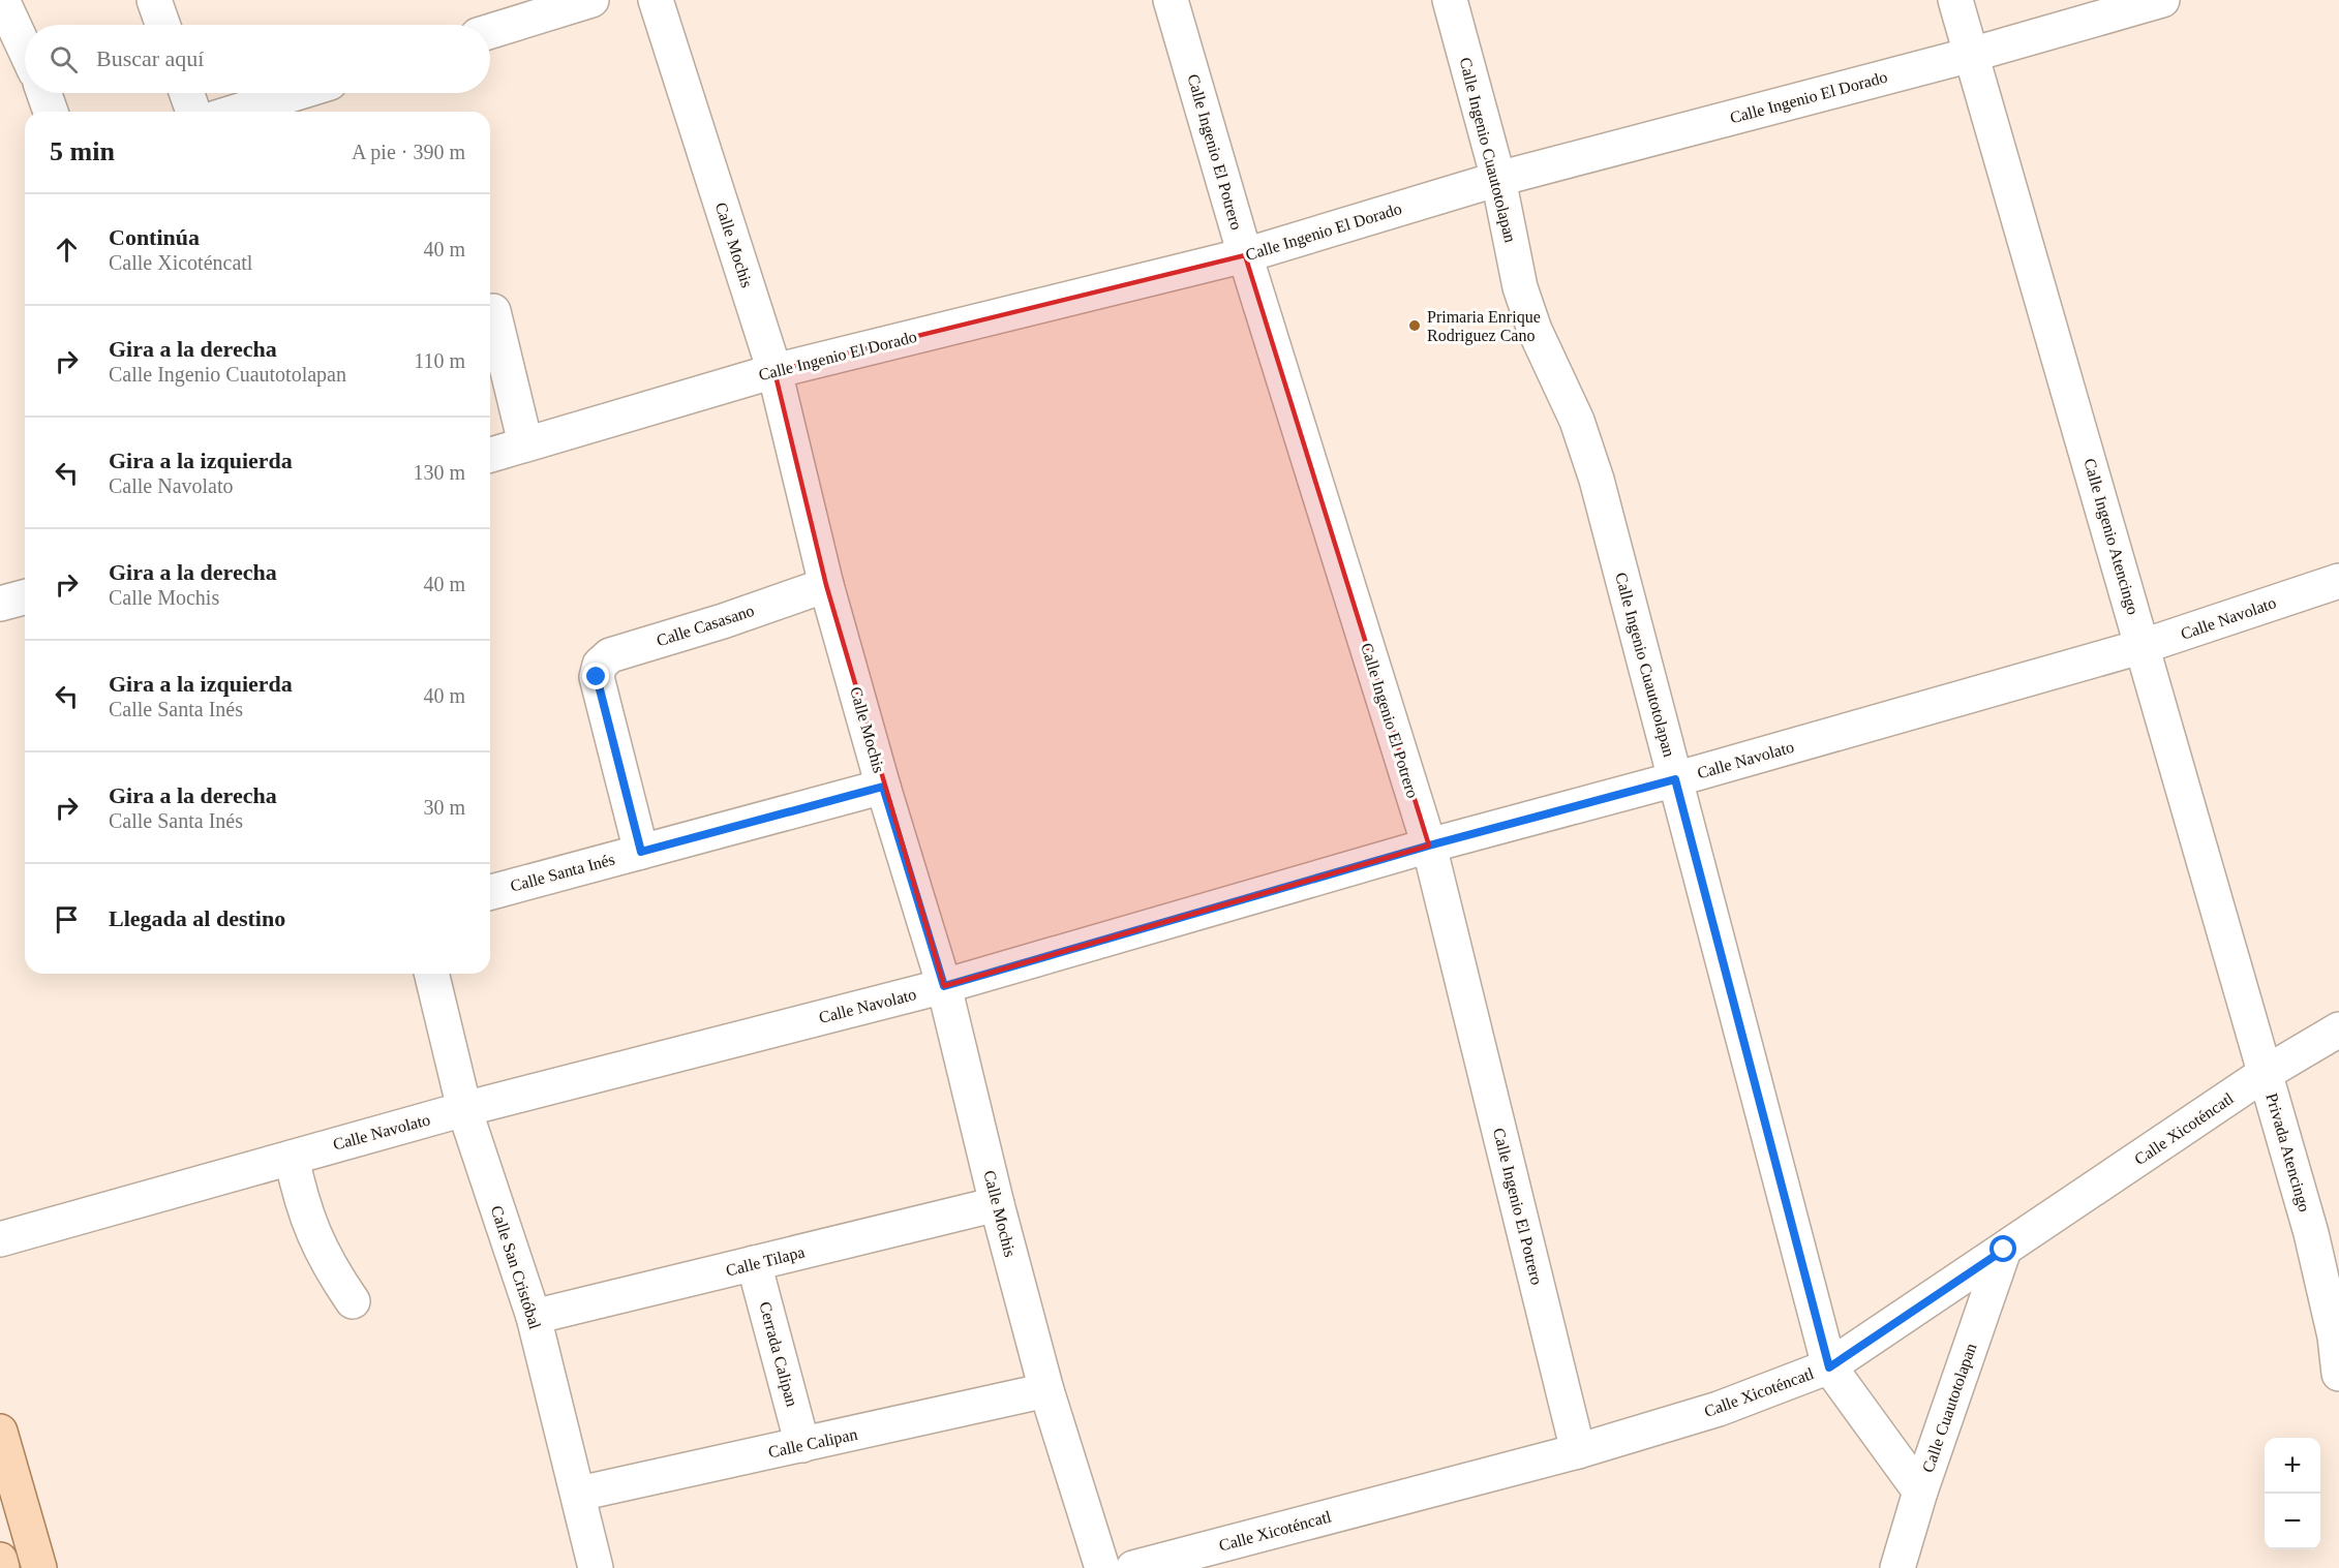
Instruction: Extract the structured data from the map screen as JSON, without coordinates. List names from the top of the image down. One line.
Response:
{"streets":{"street":["Calle Ingenio El Dorado","Calle Ingenio Cuautotolapan","Calle Ingenio El Potrero","Calle Mochis","Calle Ingenio Atencingo","Calle Navolato","Calle Casasano","Calle Santa Inés","Calle Xicoténcatl","Privada Atencingo","Calle Tilapa","Calle San Cristóbal","Cerrada Calipan","Calle Cuautotolapan","Calle Calipan"]},"crossings":[["Calle Ingenio El Dorado","Calle Ingenio Cuautotolapan"],["Calle Ingenio El Dorado","Calle Ingenio El Potrero"],["Calle Ingenio El Dorado","Calle Mochis"],["Calle Ingenio El Dorado","Calle Ingenio Atencingo"],["Calle Ingenio Cuautotolapan","Calle Navolato"],["Calle Ingenio Cuautotolapan","Calle Xicoténcatl"],["Calle Ingenio Cuautotolapan","Calle Cuautotolapan"],["Calle Ingenio El Potrero","Calle Navolato"],["Calle Ingenio El Potrero","Calle Xicoténcatl"],["Calle Mochis","Calle Navolato"],["Calle Mochis","Calle Casasano"],["Calle Mochis","Calle Santa Inés"],["Calle Mochis","Calle Tilapa"],["Calle Mochis","Calle Calipan"],["Calle Ingenio Atencingo","Calle Navolato"],["Calle Ingenio Atencingo","Calle Xicoténcatl"],["Calle Ingenio Atencingo","Privada Atencingo"],["Calle Navolato","Calle San Cristóbal"],["Calle Casasano","Calle Santa Inés"],["Calle Xicoténcatl","Privada Atencingo"],["Calle Xicoténcatl","Calle Cuautotolapan"],["Calle Tilapa","Calle San Cristóbal"],["Calle Tilapa","Cerrada Calipan"],["Calle San Cristóbal","Calle Calipan"],["Cerrada Calipan","Calle Calipan"]],"places":["Primaria Enrique Rodriguez Cano"],"page":{"search":"Buscar aquí","heading":["5 min","A pie · 390 m"],"list":[["Continúa","Calle Xicoténcatl","40 m"],["Gira a la derecha","Calle Ingenio Cuautotolapan","110 m"],["Gira a la izquierda","Calle Navolato","130 m"],["Gira a la derecha","Calle Mochis","40 m"],["Gira a la izquierda","Calle Santa Inés","40 m"],["Gira a la derecha","Calle Santa Inés","30 m"],"Llegada al destino"],"map_buttons":["+","−"]}}
